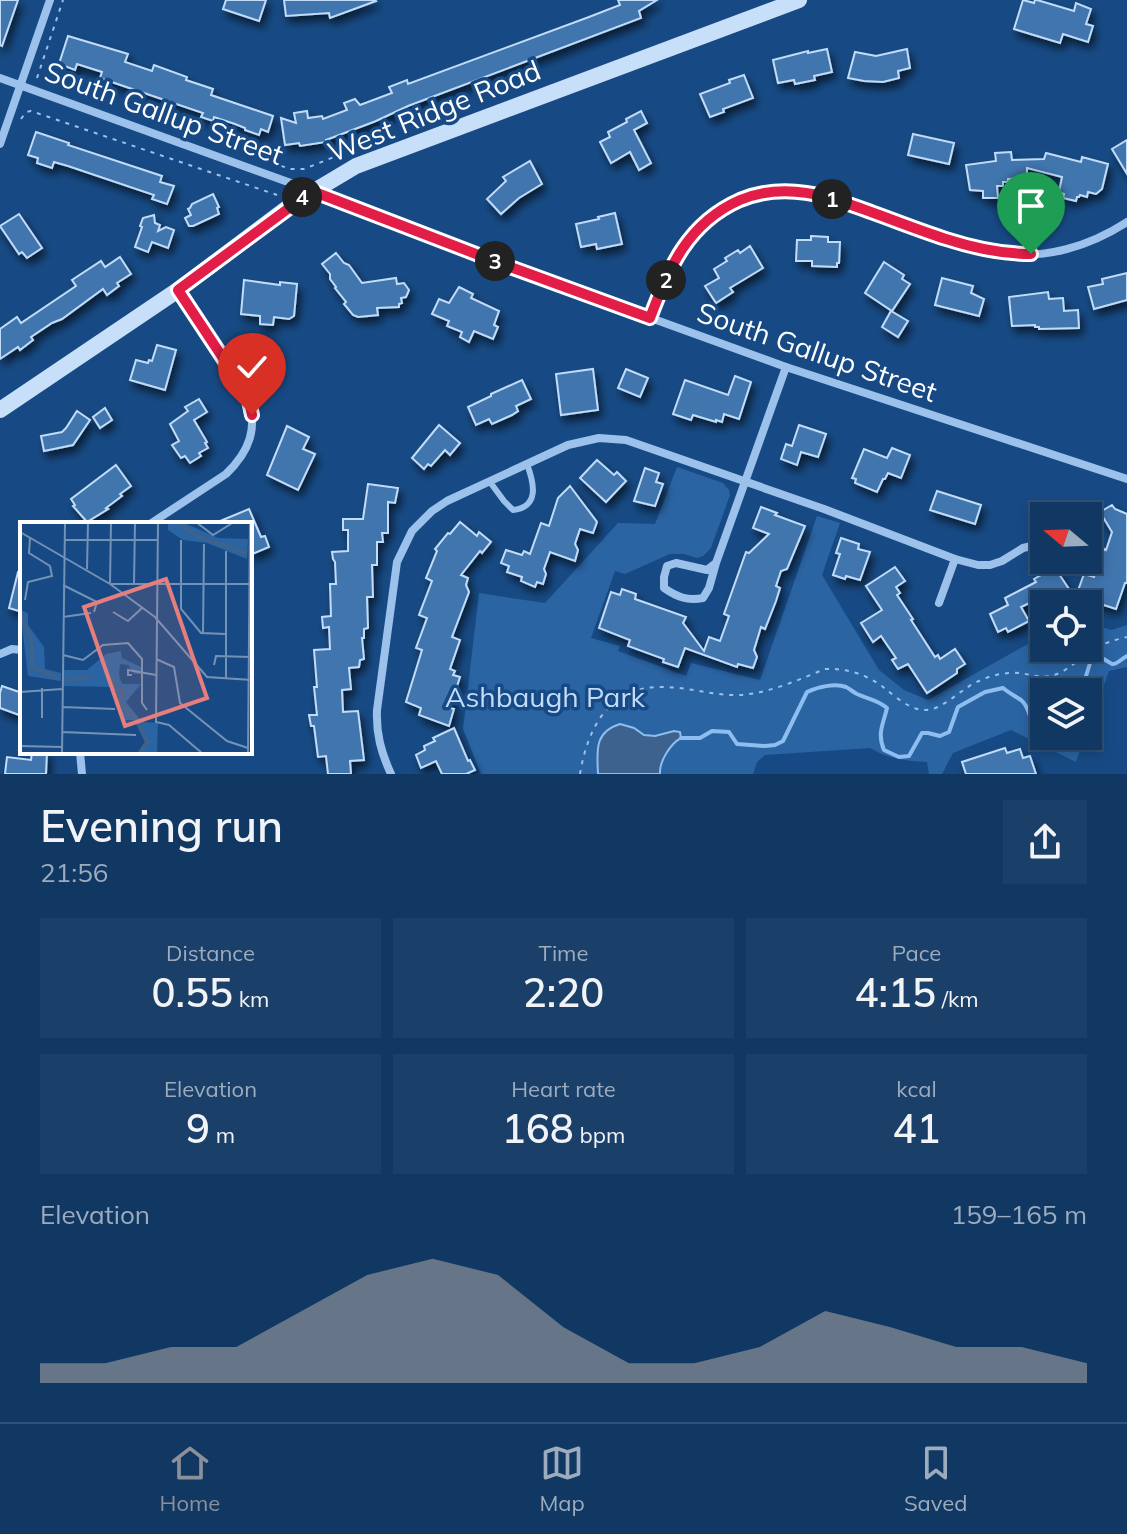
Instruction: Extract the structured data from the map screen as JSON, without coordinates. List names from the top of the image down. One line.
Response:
{"streets":{"street":["West Ridge Road","South Gallup Street"]},"crossings":[["West Ridge Road","South Gallup Street"]],"parks":["Ashbaugh Park"],"north":"left","page":{"pins":["4","1","3","2"],"heading":["Evening run","21:56"],"stats":[["Distance","0.55 km"],["Time","2:20"],["Pace","4:15 /km"],["Elevation","9 m"],["Heart rate","168 bpm"],["kcal","41"]],"chart":["Elevation","159–165 m"],"tabs":["Home","Map","Saved"]}}
